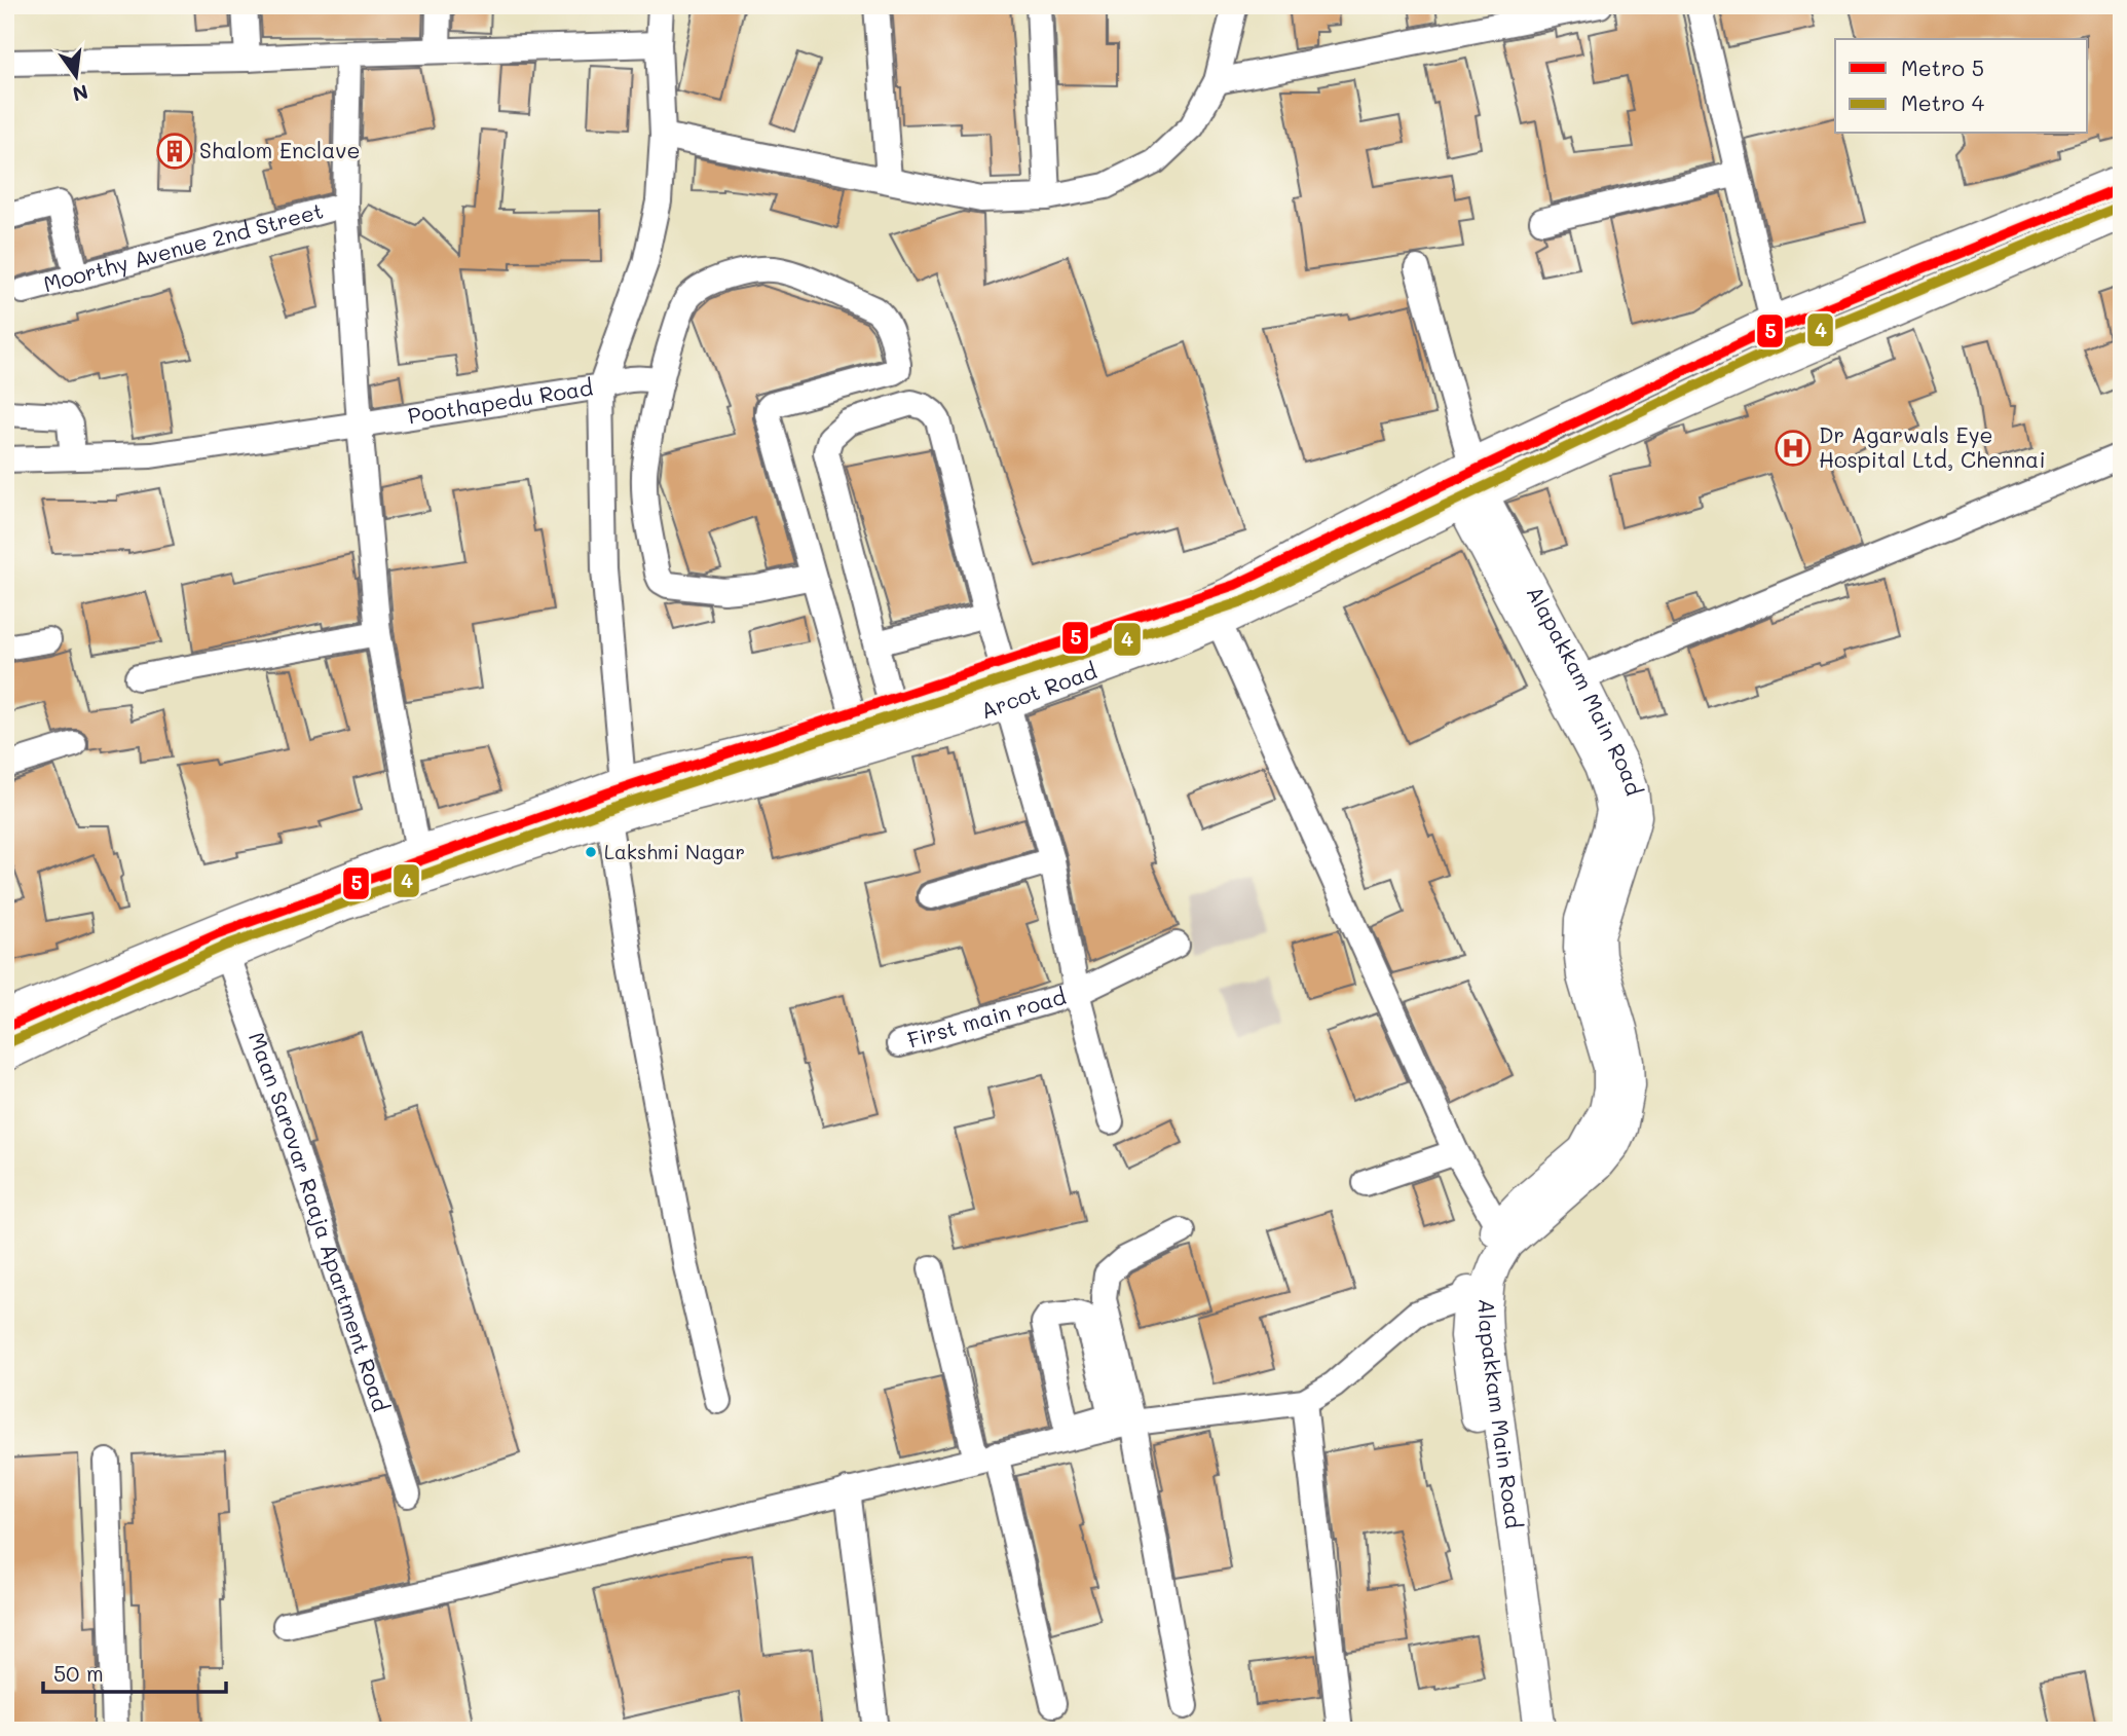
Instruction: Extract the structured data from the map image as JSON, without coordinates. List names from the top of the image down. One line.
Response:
{"streets":{"main road":["Arcot Road","Alapakkam Main Road"],"street":["Moorthy Avenue 2nd Street","Poothapedu Road","First main road","Maan Sarovar Raaja Apartment Road"]},"crossings":[["Poothapedu Road","Arcot Road"],["Arcot Road","Alapakkam Main Road"],["Arcot Road","First main road"],["Arcot Road","Maan Sarovar Raaja Apartment Road"]],"places":{"building":["Shalom Enclave"],"hospital":["Dr Agarwals Eye Hospital Ltd, Chennai"],"other":["Lakshmi Nagar"]},"lines":["metro line 5","metro line 4"],"legend":["Metro 5","Metro 4"],"scale_bar":"50 m","north":"bottom"}
